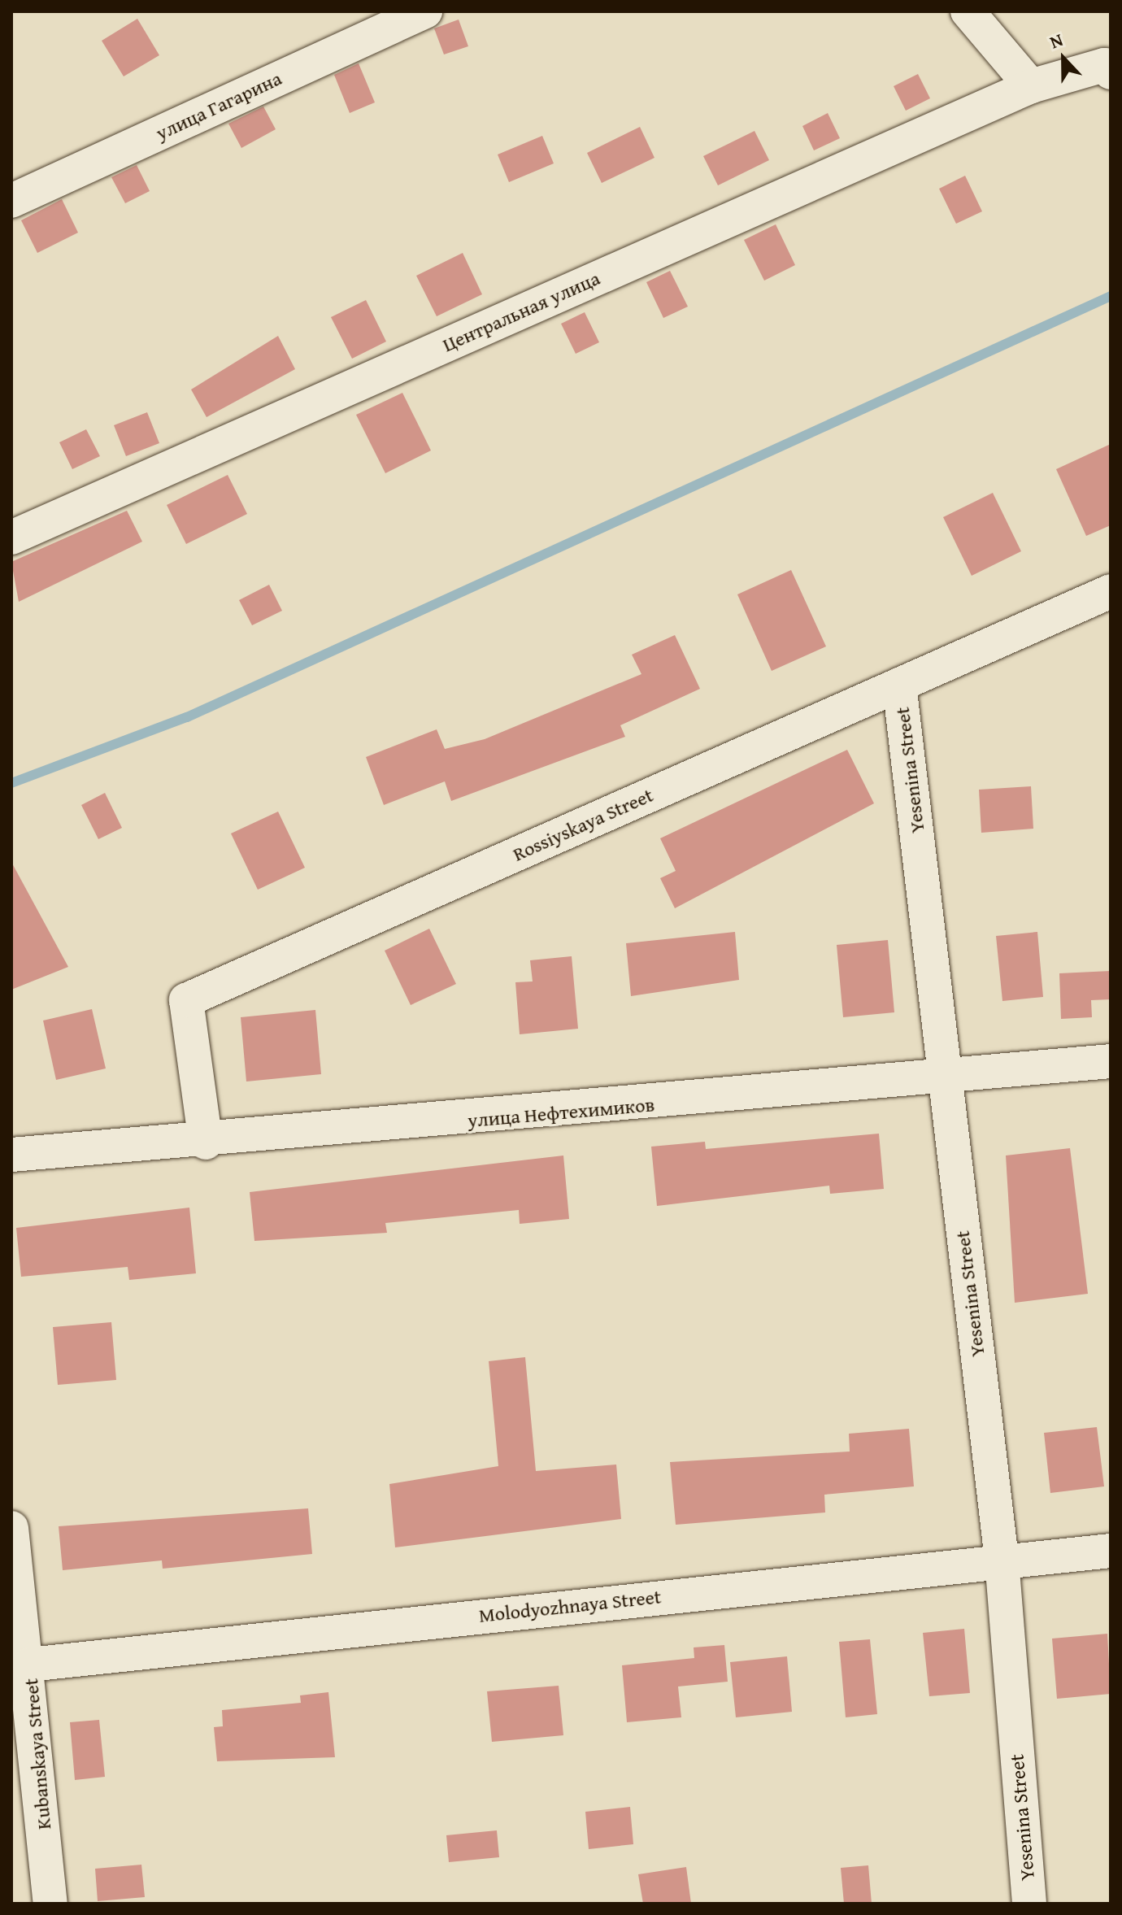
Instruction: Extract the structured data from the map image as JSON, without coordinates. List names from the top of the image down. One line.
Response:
{"streets":{"street":["улица Гагарина","Центральная улица","Yesenina Street","Rossiyskaya Street","улица Нефтехимиков","Molodyozhnaya Street","Kubanskaya Street"]},"crossings":[["Yesenina Street","Rossiyskaya Street"],["Yesenina Street","улица Нефтехимиков"],["Yesenina Street","Molodyozhnaya Street"],["Rossiyskaya Street","улица Нефтехимиков"],["Molodyozhnaya Street","Kubanskaya Street"]],"north":"top"}
